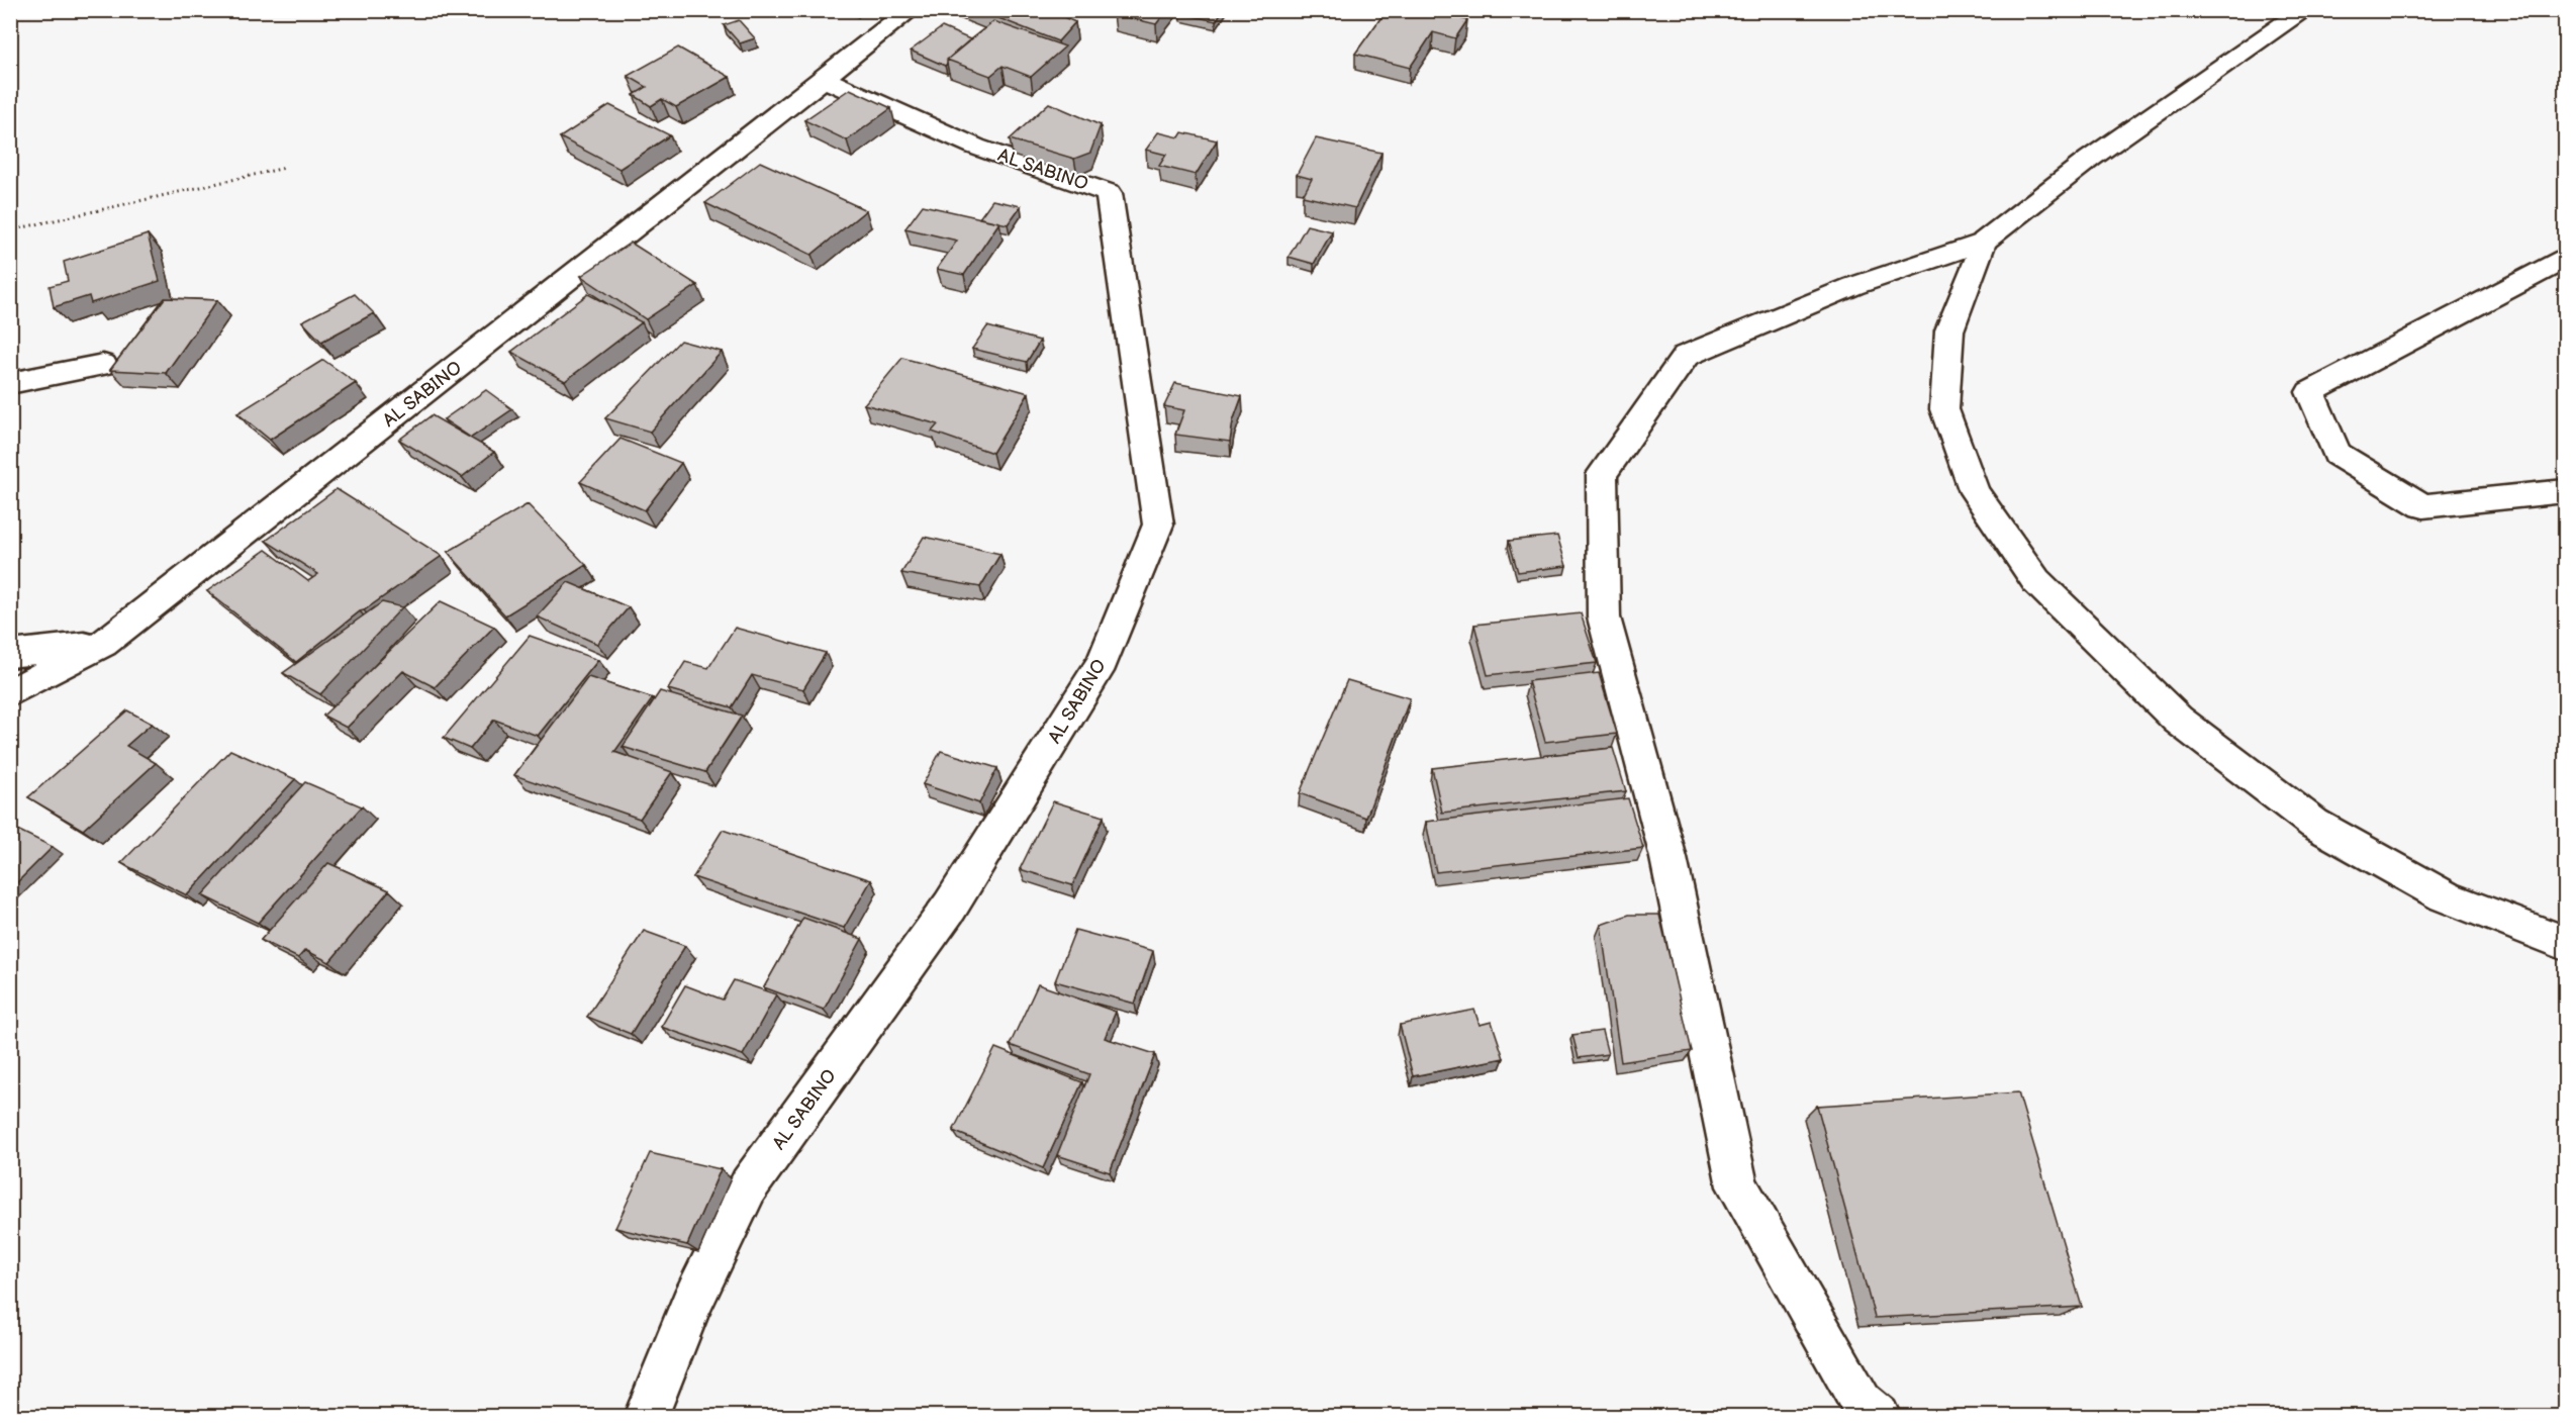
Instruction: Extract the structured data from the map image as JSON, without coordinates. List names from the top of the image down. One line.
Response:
{"streets":{"street":["AL SABINO"]}}
